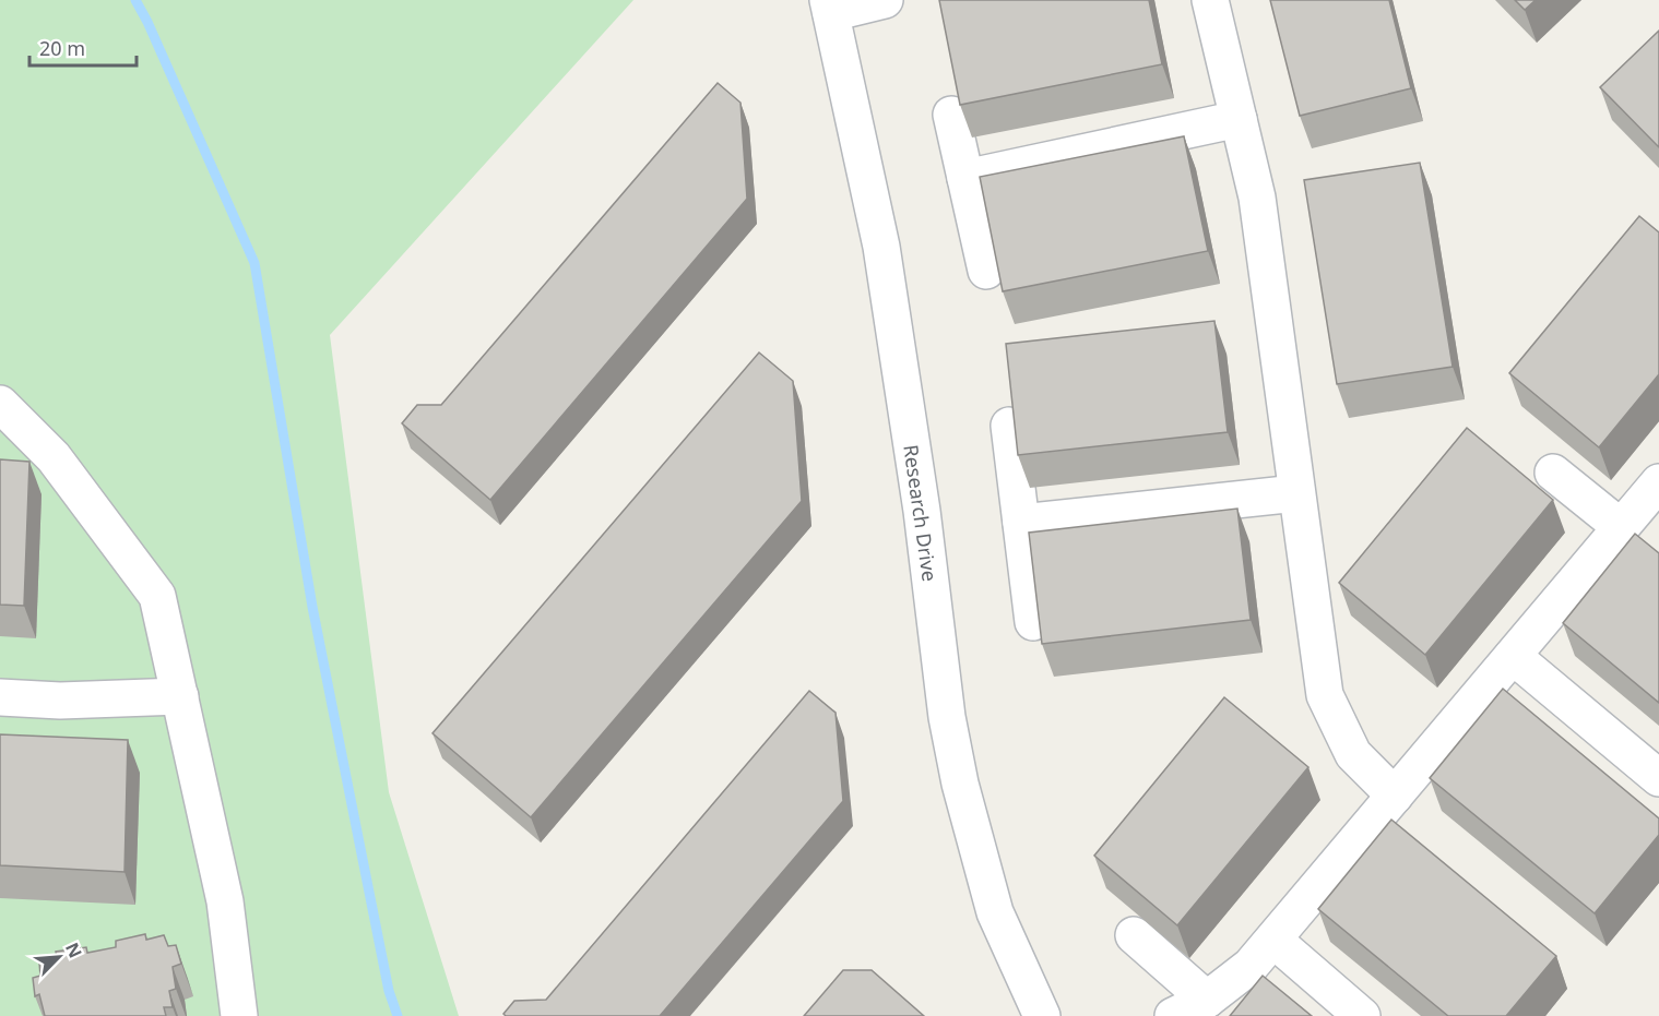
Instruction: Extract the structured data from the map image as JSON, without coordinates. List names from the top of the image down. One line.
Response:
{"streets":{"street":["Research Drive"]},"scale_bar":"20 m","north":"top right"}
